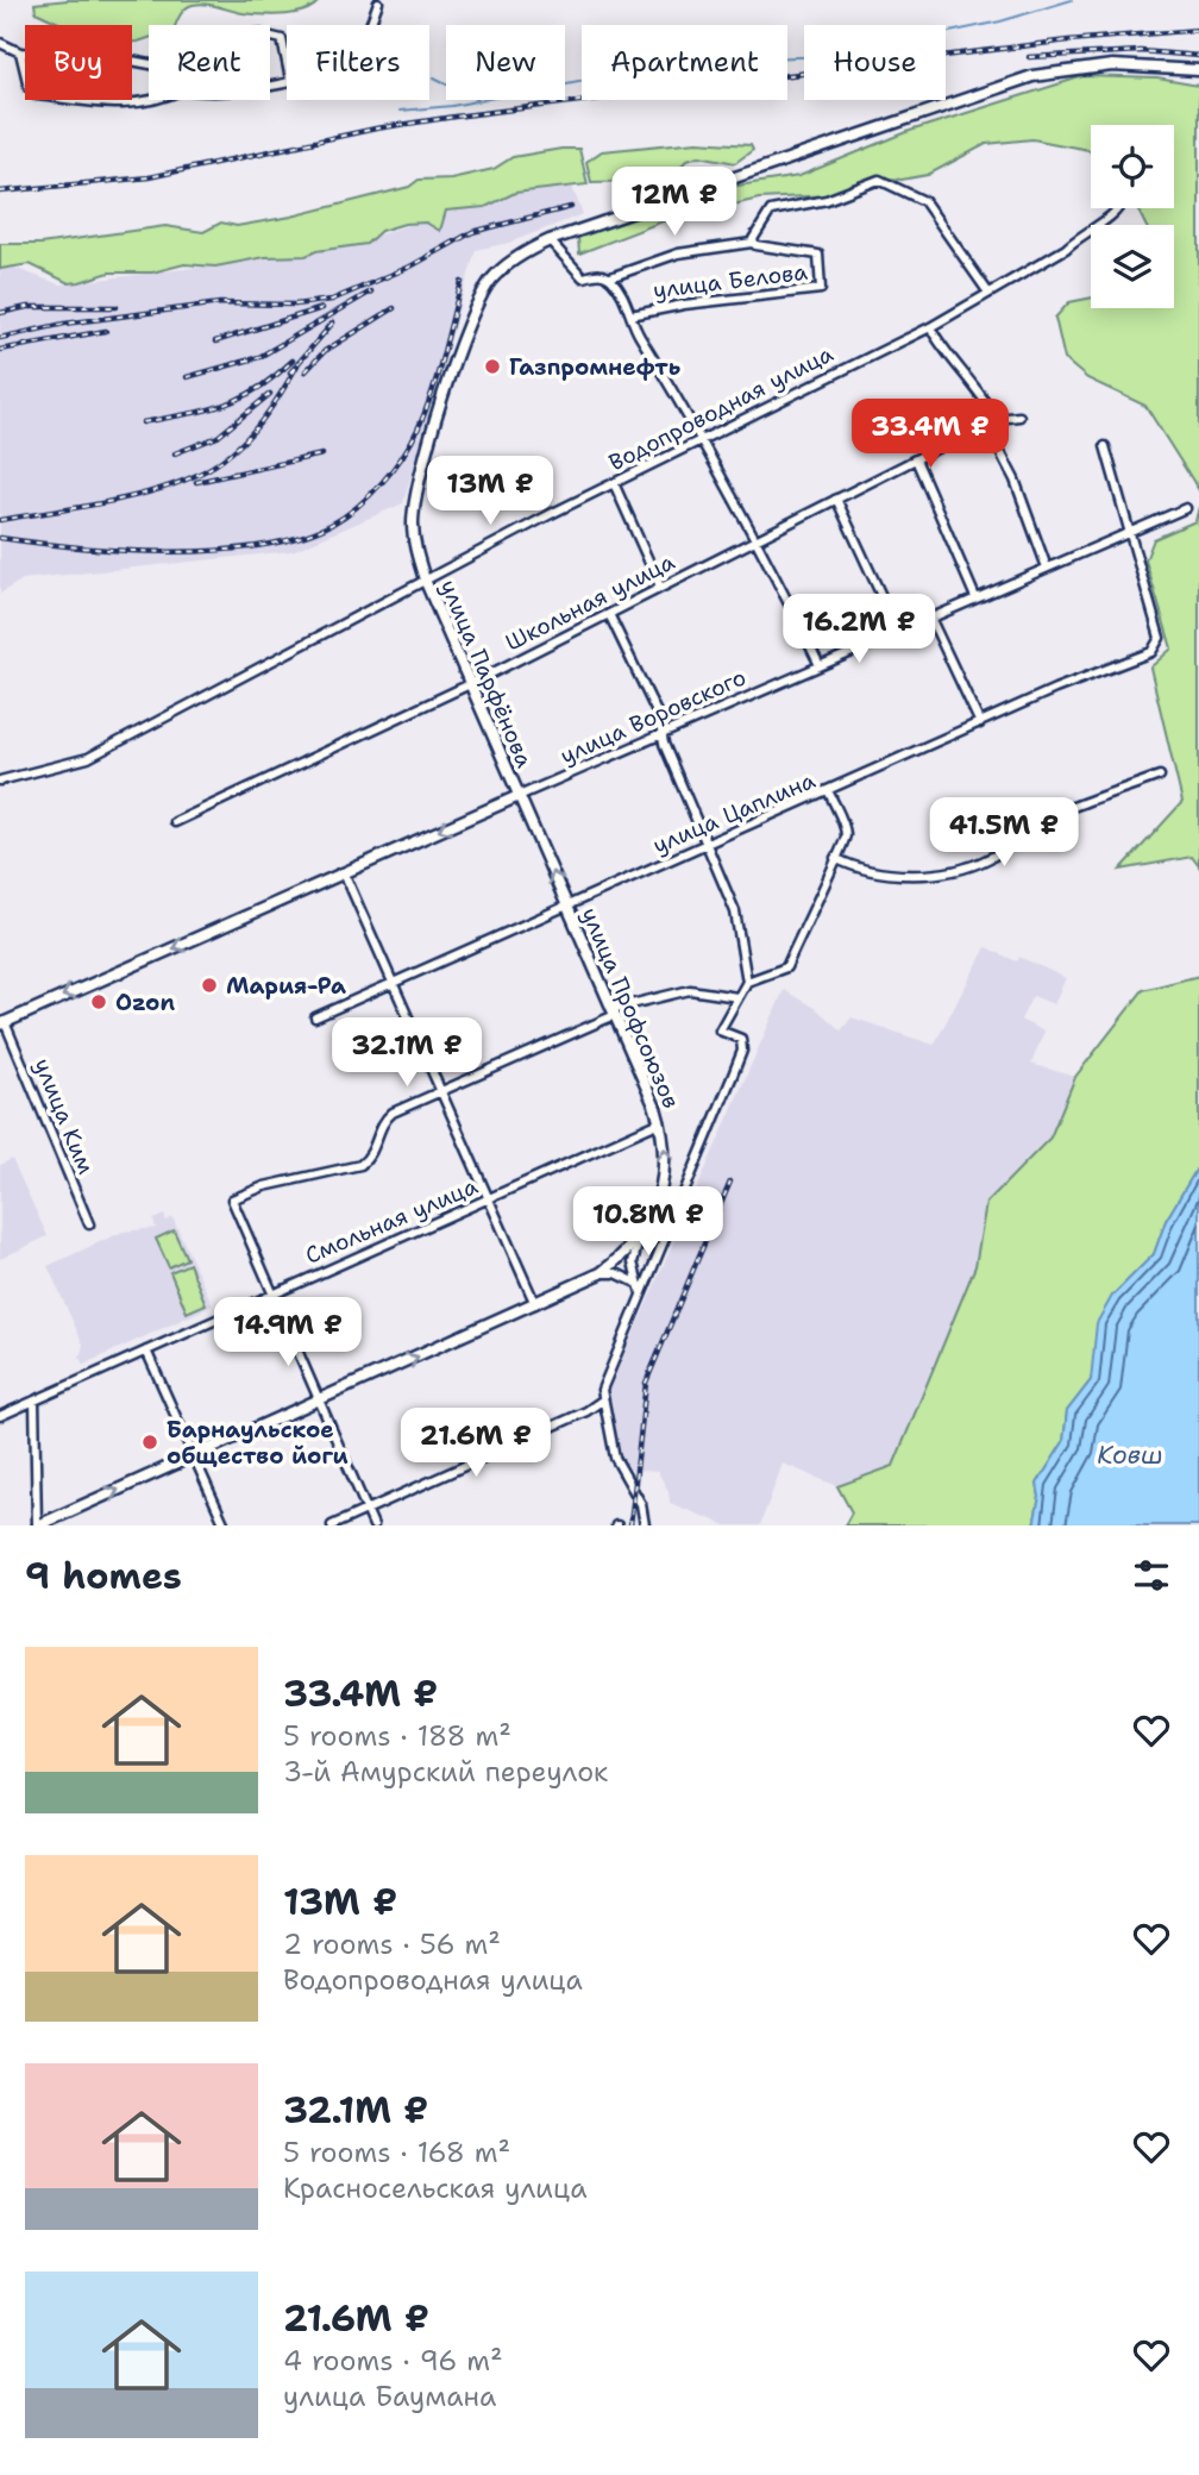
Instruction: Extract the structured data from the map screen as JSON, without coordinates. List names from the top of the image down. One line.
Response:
{"streets":{"main road":["улица Парфёнова","улица Воровского","улица Профсоюзов"],"street":["улица Белова","Водопроводная улица","Школьная улица","улица Цаплина","улица Ким","Смольная улица"]},"crossings":[["улица Белова","Водопроводная улица"],["Водопроводная улица","улица Парфёнова"],["Школьная улица","улица Парфёнова"],["улица Парфёнова","улица Воровского"],["улица Парфёнова","улица Профсоюзов"],["улица Воровского","улица Цаплина"],["улица Воровского","улица Профсоюзов"],["улица Воровского","улица Ким"],["улица Цаплина","улица Профсоюзов"],["улица Профсоюзов","Смольная улица"]],"one_way":["улица Воровского","улица Профсоюзов"],"water":["Ковш"],"places":["Газпромнефть","Мария-Ра","Ozon","Барнаульское общество йоги"],"page":{"chip":["Buy","Rent","Filters","New","Apartment","House"],"price":["12M ₽","33.4M ₽","13M ₽","16.2M ₽","41.5M ₽","32.1M ₽","10.8M ₽","14.9M ₽","21.6M ₽"],"heading":"9 homes","list":[{"name":"33.4M ₽","note":"5 rooms · 188 m² · 3-й Амурский переулок"},{"name":"13M ₽","note":"2 rooms · 56 m² · Водопроводная улица"},{"name":"32.1M ₽","note":"5 rooms · 168 m² · Красносельская улица"},{"name":"21.6M ₽","note":"4 rooms · 96 m² · улица Баумана"}]}}
